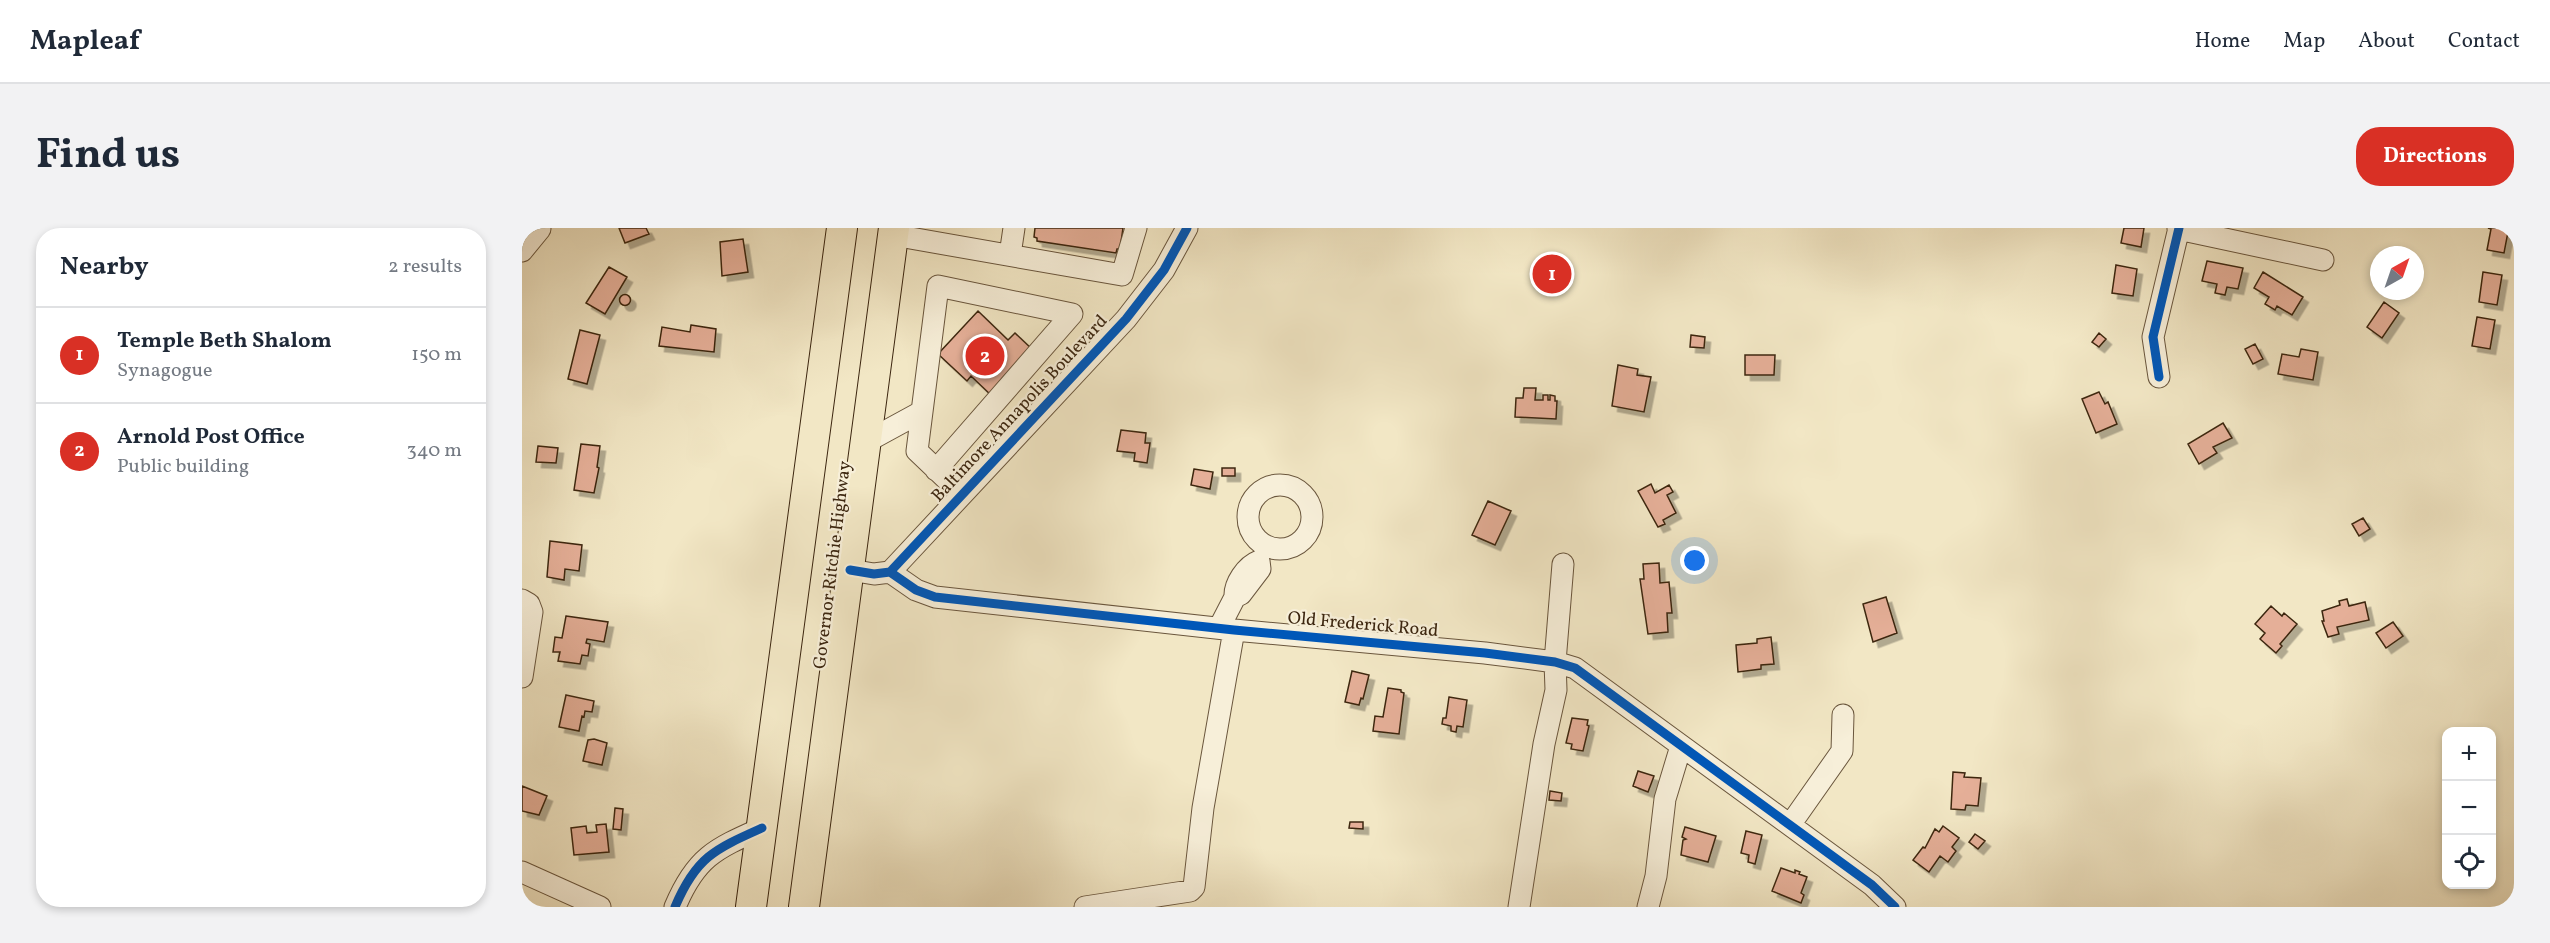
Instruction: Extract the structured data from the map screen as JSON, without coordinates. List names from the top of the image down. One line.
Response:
{"streets":{"highway":["Governor Ritchie Highway"],"street":["Baltimore Annapolis Boulevard","Old Frederick Road"]},"crossings":[["Baltimore Annapolis Boulevard","Old Frederick Road"]],"north":"top right","page":{"header":"Mapleaf","nav":["Home","Map","About","Contact"],"title":"Find us","buttons":"Directions","heading":["Nearby","2 results"],"pins":["1","2"],"list":[{"mark":"1","name":"Temple Beth Shalom","note":"Synagogue","value":"150 m"},{"mark":"2","name":"Arnold Post Office","note":"Public building","value":"340 m"}],"map_buttons":["+","−"]}}
